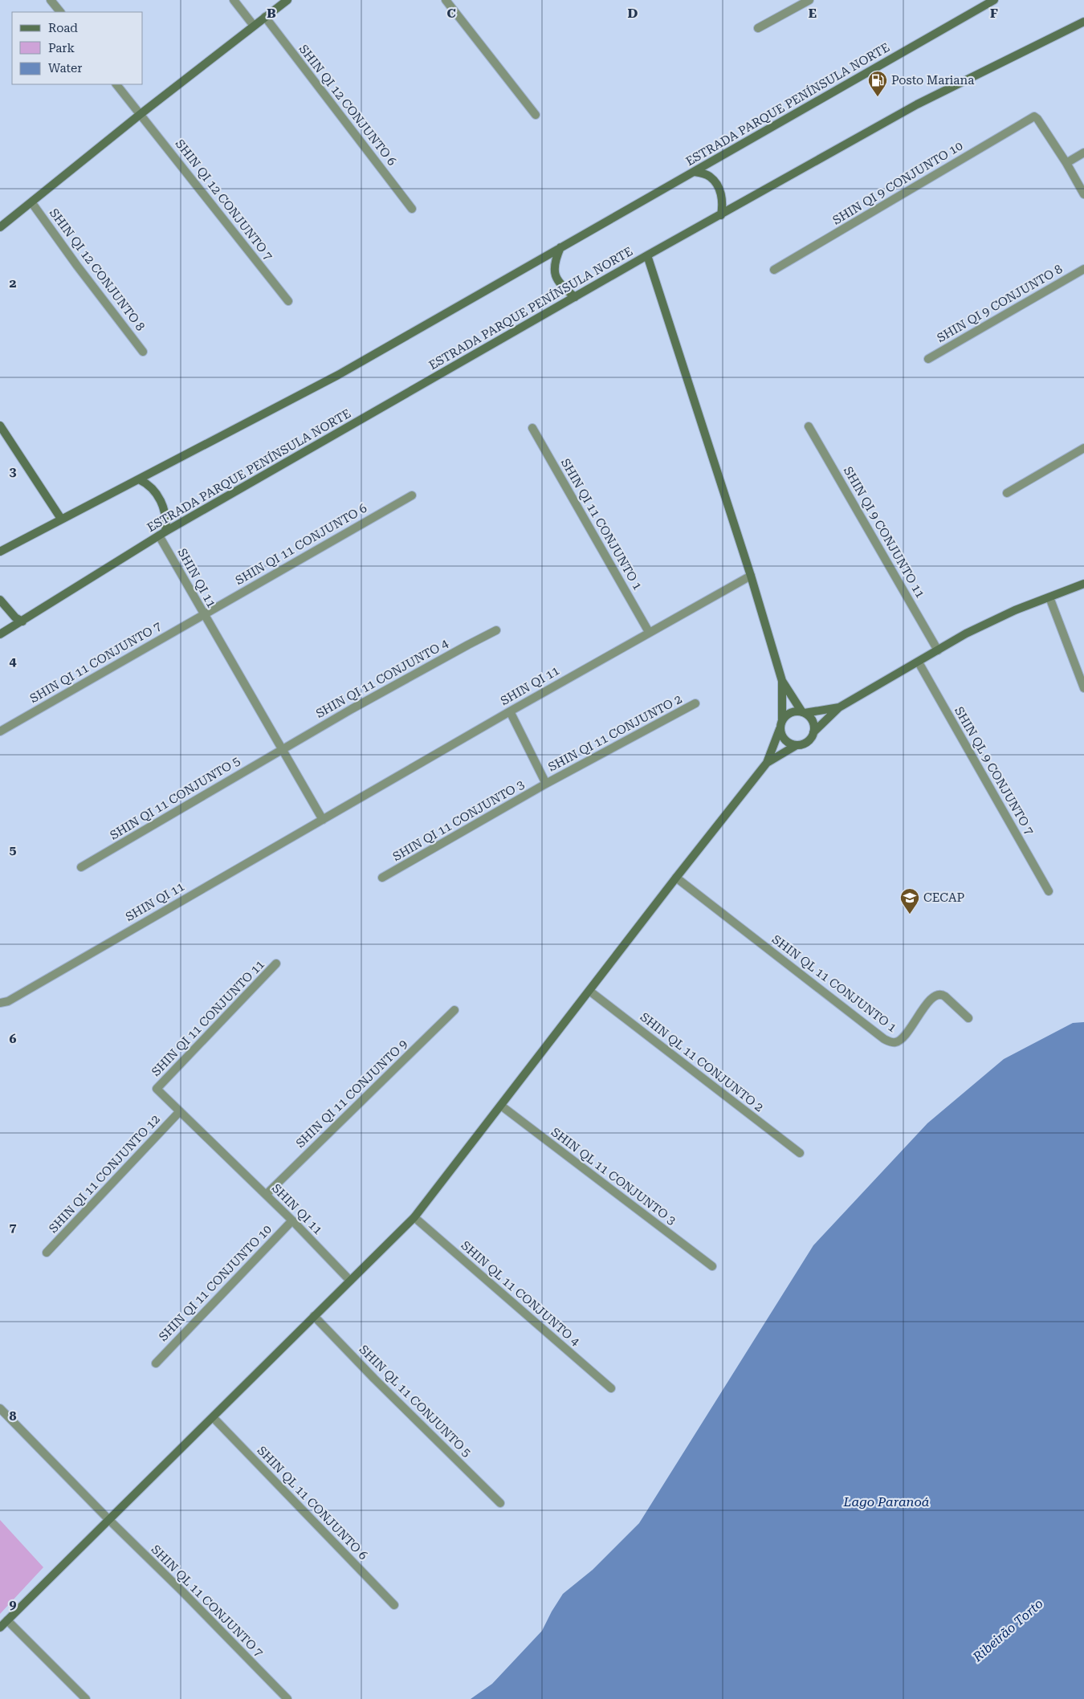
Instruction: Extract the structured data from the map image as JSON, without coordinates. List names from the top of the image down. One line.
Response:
{"streets":{"street":["ESTRADA PARQUE PENÍNSULA NORTE","SHIN QI 12 CONJUNTO 6","SHIN QI 9 CONJUNTO 10","SHIN QI 12 CONJUNTO 7","SHIN QI 12 CONJUNTO 8","SHIN QI 9 CONJUNTO 8","SHIN QI 11 CONJUNTO 1","SHIN QI 9 CONJUNTO 11","SHIN QI 11 CONJUNTO 6","SHIN QI 11","SHIN QI 11 CONJUNTO 7","SHIN QI 11 CONJUNTO 4","SHIN QI 11 CONJUNTO 2","SHIN QL 9 CONJUNTO 7","SHIN QI 11 CONJUNTO 5","SHIN QI 11 CONJUNTO 3","SHIN QL 11 CONJUNTO 1","SHIN QI 11 CONJUNTO 11","SHIN QL 11 CONJUNTO 2","SHIN QI 11 CONJUNTO 9","SHIN QI 11 CONJUNTO 12","SHIN QL 11 CONJUNTO 3","SHIN QI 11 CONJUNTO 10","SHIN QL 11 CONJUNTO 4","SHIN QL 11 CONJUNTO 5","SHIN QL 11 CONJUNTO 6","SHIN QL 11 CONJUNTO 7"]},"crossings":[["ESTRADA PARQUE PENÍNSULA NORTE","SHIN QI 11"],["SHIN QI 11 CONJUNTO 1","SHIN QI 11"],["SHIN QI 11 CONJUNTO 6","SHIN QI 11"],["SHIN QI 11 CONJUNTO 6","SHIN QI 11 CONJUNTO 7"],["SHIN QI 11","SHIN QI 11 CONJUNTO 7"],["SHIN QI 11","SHIN QI 11 CONJUNTO 4"],["SHIN QI 11","SHIN QI 11 CONJUNTO 5"],["SHIN QI 11","SHIN QI 11 CONJUNTO 11"],["SHIN QI 11","SHIN QI 11 CONJUNTO 9"],["SHIN QI 11","SHIN QI 11 CONJUNTO 12"],["SHIN QI 11","SHIN QI 11 CONJUNTO 10"],["SHIN QI 11 CONJUNTO 4","SHIN QI 11 CONJUNTO 5"],["SHIN QI 11 CONJUNTO 2","SHIN QI 11 CONJUNTO 3"]],"water":["Lago Paranoá","Ribeirão Torto"],"places":{"fuel station":["Posto Mariana"],"school or university":["CECAP"]},"legend":["Road","Park","Water"],"grid":{"columns":["B","C","D","E","F"],"rows":["2","3","4","5","6","7","8","9"]}}
